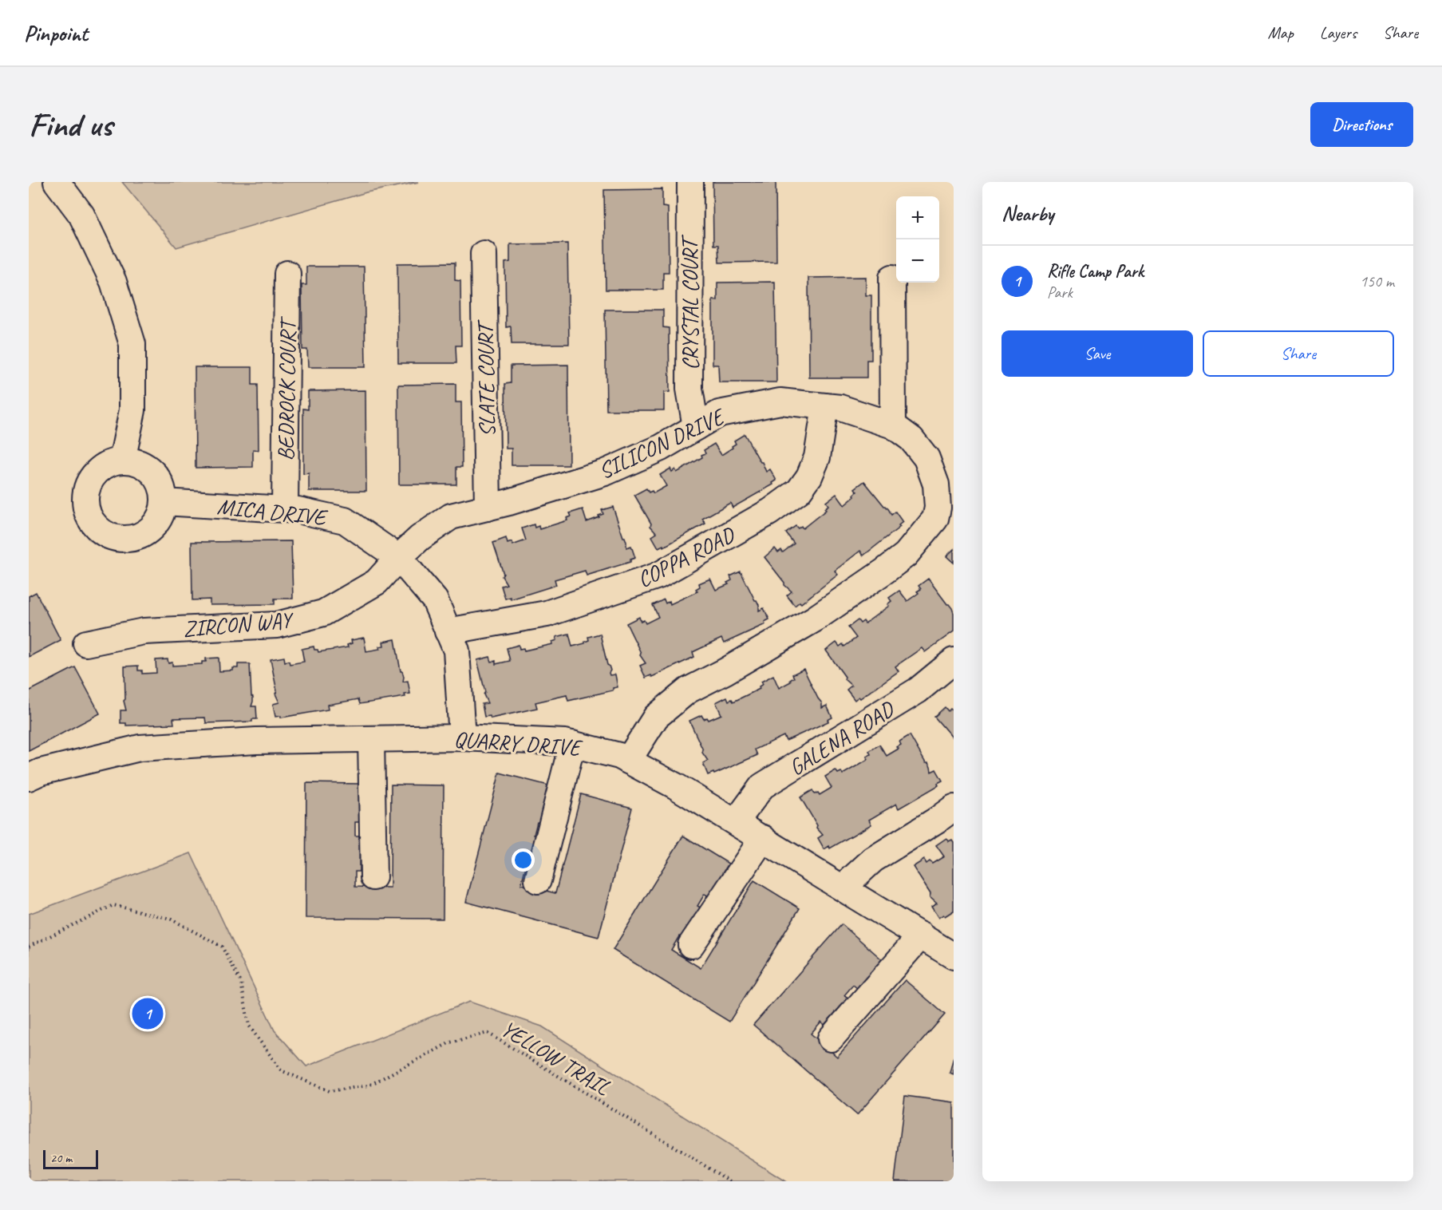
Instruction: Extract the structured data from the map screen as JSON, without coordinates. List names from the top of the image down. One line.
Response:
{"streets":{"street":["CRYSTAL COURT","SLATE COURT","BEDROCK COURT","SILICON DRIVE","MICA DRIVE","COPPA ROAD","ZIRCON WAY","GALENA ROAD","QUARRY DRIVE"],"path":["YELLOW TRAIL"]},"crossings":[["CRYSTAL COURT","SILICON DRIVE"],["SLATE COURT","SILICON DRIVE"],["BEDROCK COURT","MICA DRIVE"],["SILICON DRIVE","MICA DRIVE"],["SILICON DRIVE","COPPA ROAD"],["SILICON DRIVE","ZIRCON WAY"],["SILICON DRIVE","QUARRY DRIVE"],["MICA DRIVE","COPPA ROAD"],["MICA DRIVE","ZIRCON WAY"],["MICA DRIVE","QUARRY DRIVE"],["GALENA ROAD","QUARRY DRIVE"]],"scale_bar":"20 m","page":{"header":"Pinpoint","nav":["Map","Layers","Share"],"buttons":["Directions",["Save","Share"]],"title":"Find us","heading":"Nearby","map_buttons":["+","−"],"list":[{"mark":"1","name":"Rifle Camp Park","note":"Park","value":"150 m"}],"pins":"1","scale":"20 m"}}
